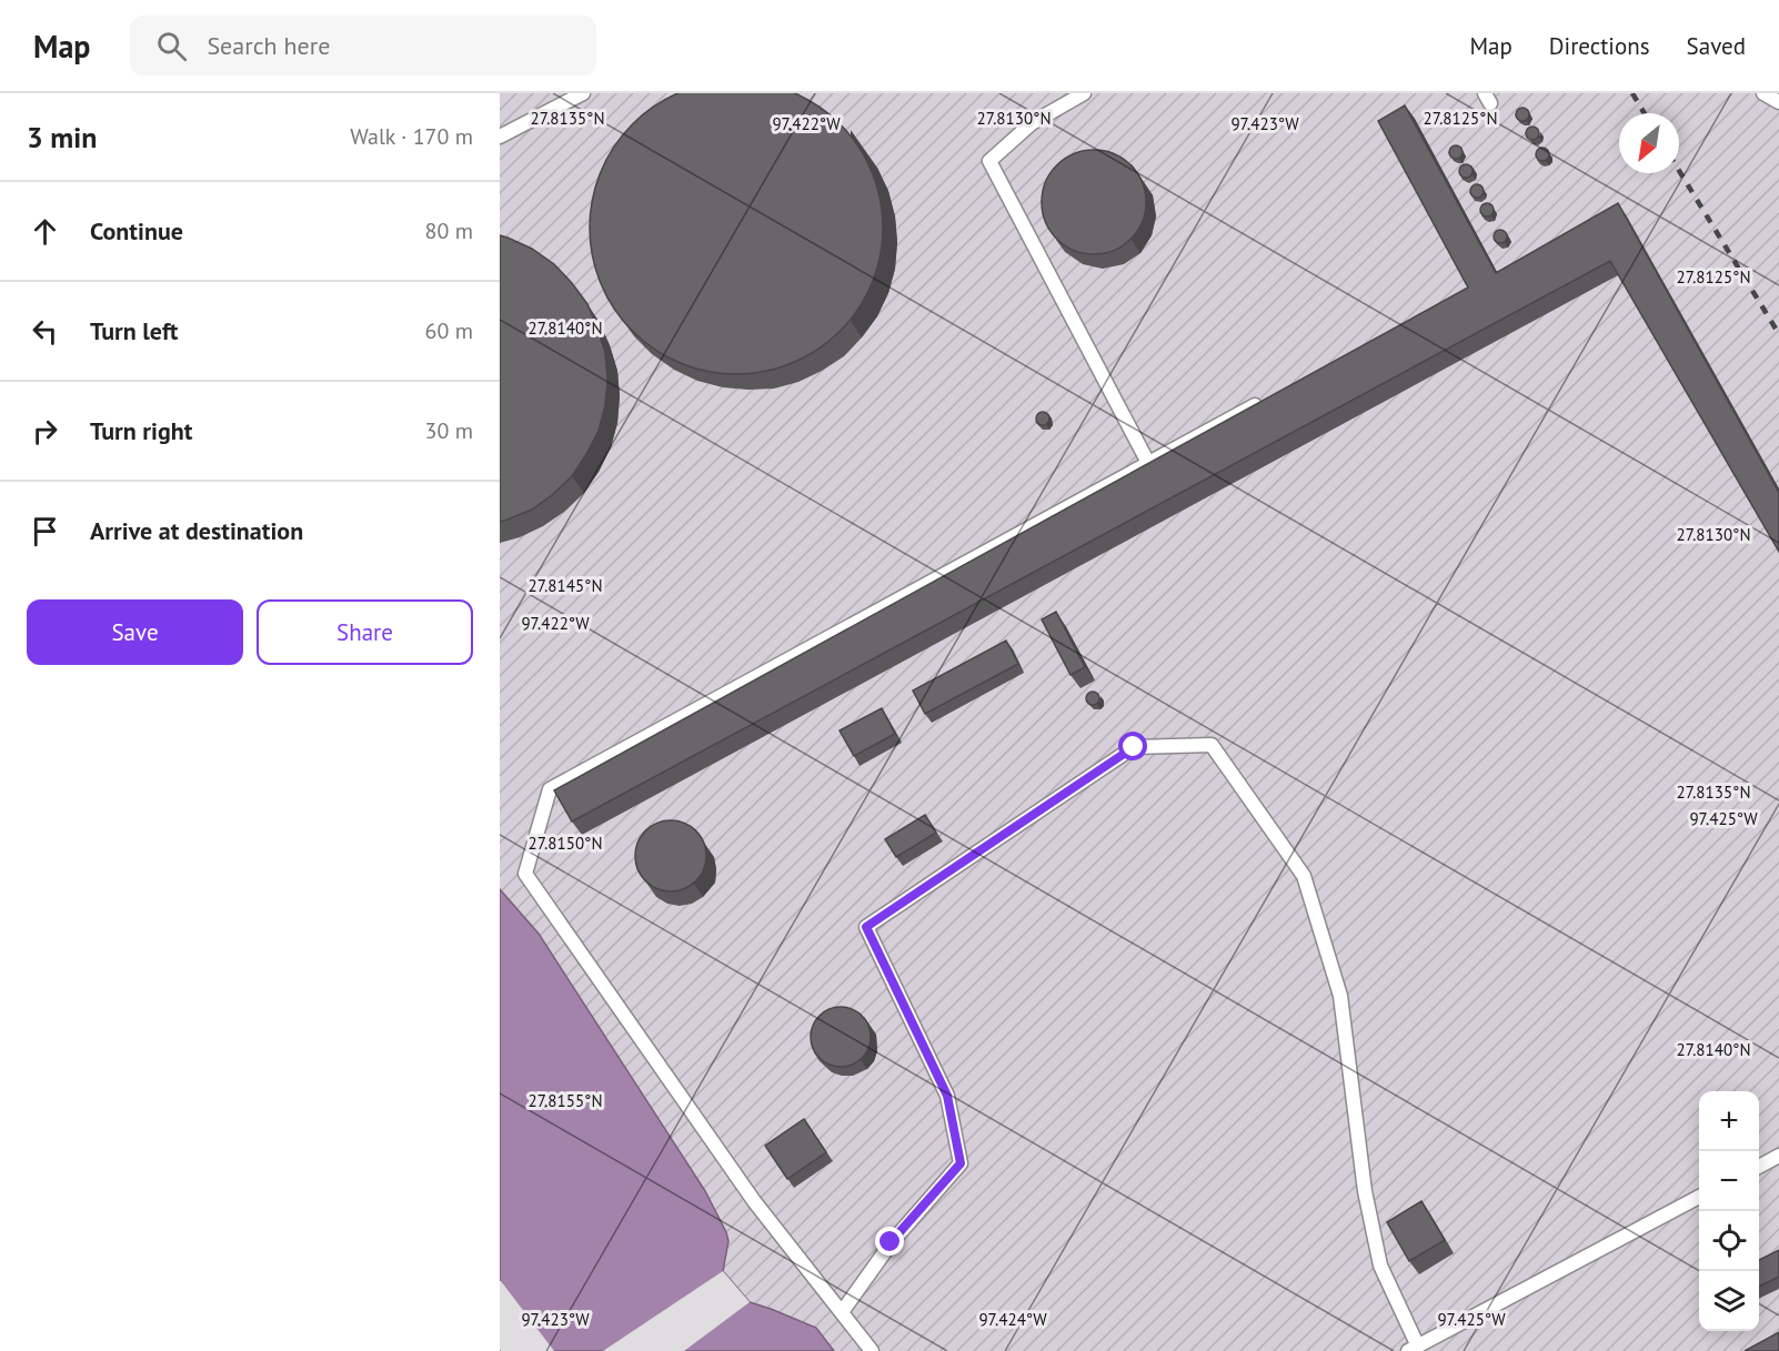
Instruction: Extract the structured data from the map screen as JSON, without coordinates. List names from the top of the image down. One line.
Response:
{"north":"bottom left","page":{"header":"Map","search":"Search here","nav":["Map","Directions","Saved"],"heading":["3 min","Walk · 170 m"],"list":[["Continue","80 m"],["Turn left","60 m"],["Turn right","30 m"],"Arrive at destination"],"buttons":["Save","Share"],"map_buttons":["+","−"]},"coordinates":["27.8135°N","27.8130°N","27.8125°N","97.422°W","97.423°W","27.8140°N","27.8145°N","97.425°W","27.8150°N","27.8155°N","97.424°W"]}
